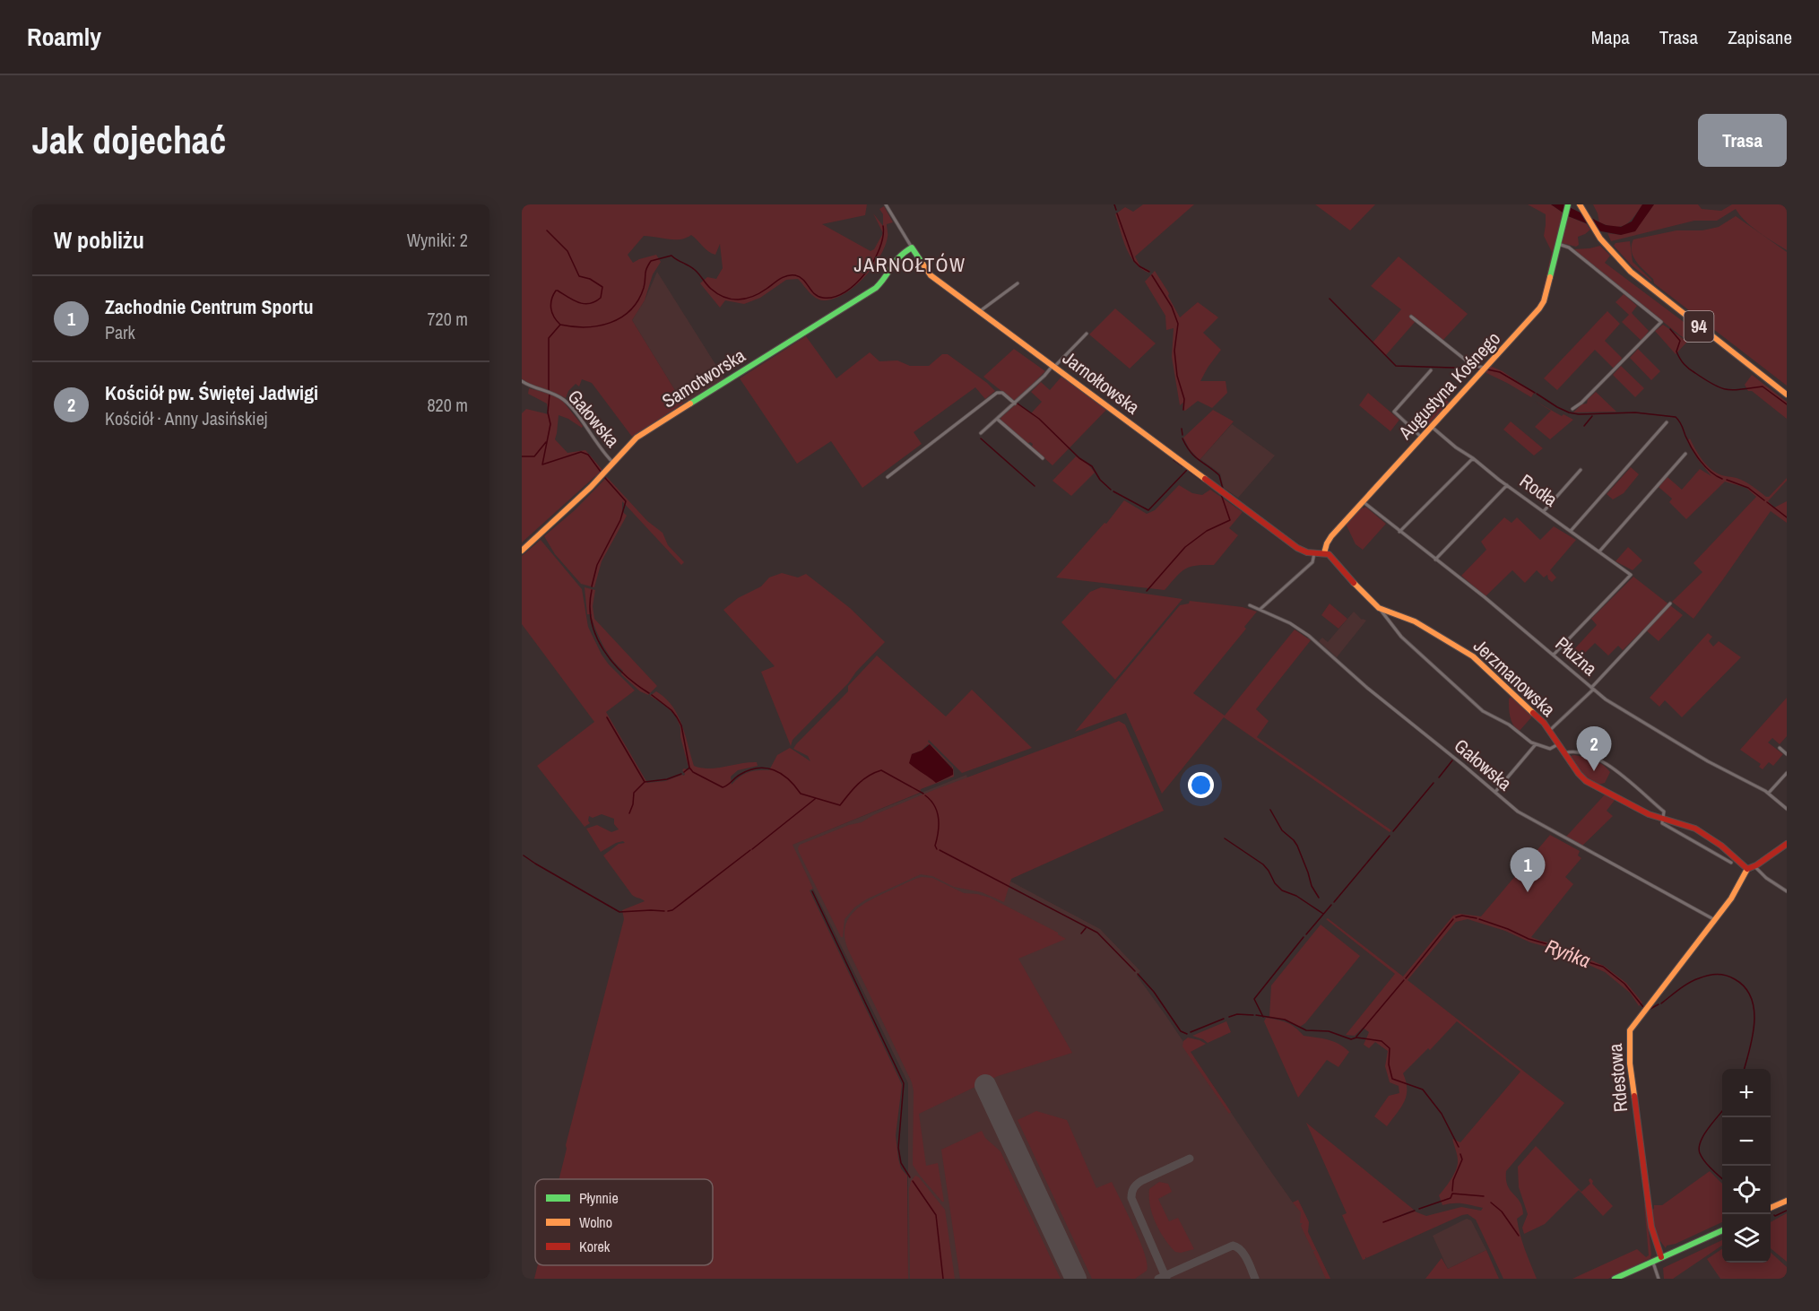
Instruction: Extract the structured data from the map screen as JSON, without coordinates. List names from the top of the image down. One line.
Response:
{"streets":{"street":["94","Samotworska","Jarnołtowska","Augustyna Kośnego","Gałowska","Rodła","Płużna","Jerzmanowska","Rdestowa"]},"crossings":[["Samotworska","Jarnołtowska"],["Samotworska","Gałowska"],["Jarnołtowska","Augustyna Kośnego"],["Jarnołtowska","Jerzmanowska"],["Augustyna Kośnego","Rodła"],["Augustyna Kośnego","Płużna"],["Augustyna Kośnego","Jerzmanowska"],["Gałowska","Rdestowa"],["Rodła","Płużna"],["Jerzmanowska","Rdestowa"]],"districts":["JARNOŁTÓW"],"water":["Ryńka"],"legend":["Płynnie","Wolno","Korek"],"page":{"header":"Roamly","nav":["Mapa","Trasa","Zapisane"],"buttons":"Trasa","title":"Jak dojechać","heading":["W pobliżu","Wyniki: 2"],"list":[{"mark":"1","name":"Zachodnie Centrum Sportu","note":"Park","value":"720 m"},{"mark":"2","name":"Kościół pw. Świętej Jadwigi","note":"Kościół · Anny Jasińskiej","value":"820 m"}],"pins":["2","1"],"map_buttons":["+","−"]}}
